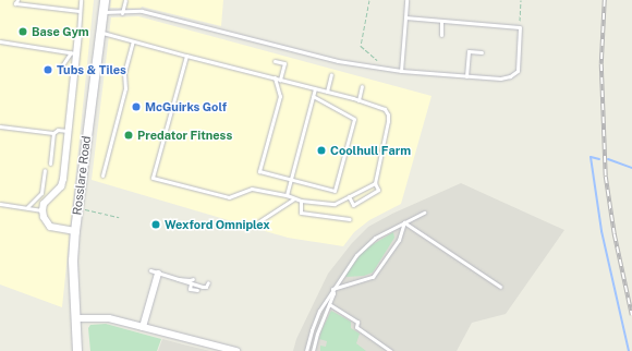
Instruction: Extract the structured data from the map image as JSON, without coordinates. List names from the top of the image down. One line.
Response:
{"streets":{"main road":["Rosslare Road"]},"places":["Base Gym","Tubs & Tiles","McGuirks Golf","Predator Fitness","Coolhull Farm","Wexford Omniplex"]}
